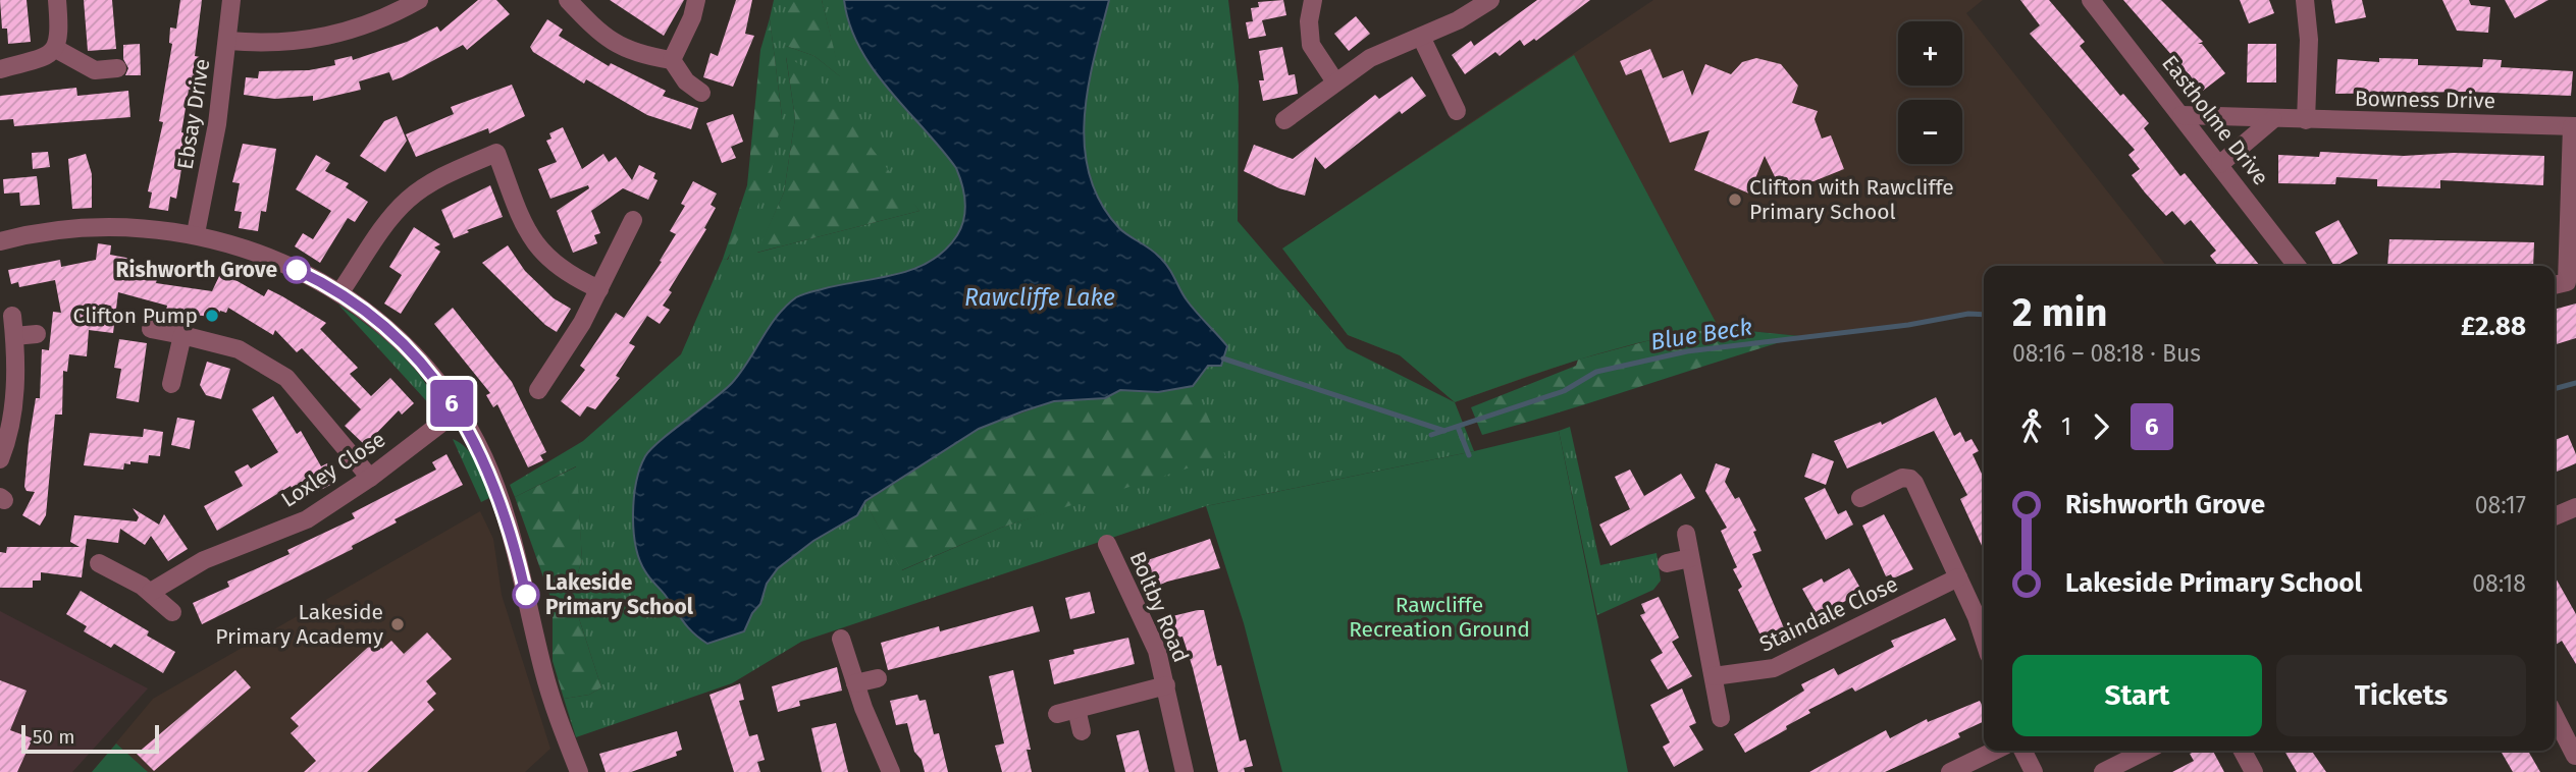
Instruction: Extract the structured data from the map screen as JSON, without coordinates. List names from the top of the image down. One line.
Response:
{"streets":{"street":["Bowness Drive","Ebsay Drive","Eastholme Drive","Loxley Close","Boltby Road","Staindale Close"]},"crossings":[["Bowness Drive","Eastholme Drive"]],"water":["Rawcliffe Lake","Blue Beck"],"parks":["Rawcliffe Recreation Ground"],"places":["Clifton with Rawcliffe Primary School","Rishworth Grove","Clifton Pump","Lakeside Primary School","Lakeside Primary Academy"],"lines":["bus line 6"],"scale_bar":"50 m","page":{"on_map":"6","map_buttons":["+","−"],"heading":["2 min","08:16 – 08:18 · Bus","£2.88"],"legs":["1","6"],"list":[{"name":"Rishworth Grove","value":"08:17"},{"name":"Lakeside Primary School","value":"08:18"}],"buttons":["Start","Tickets"],"scale":"50 m"}}
